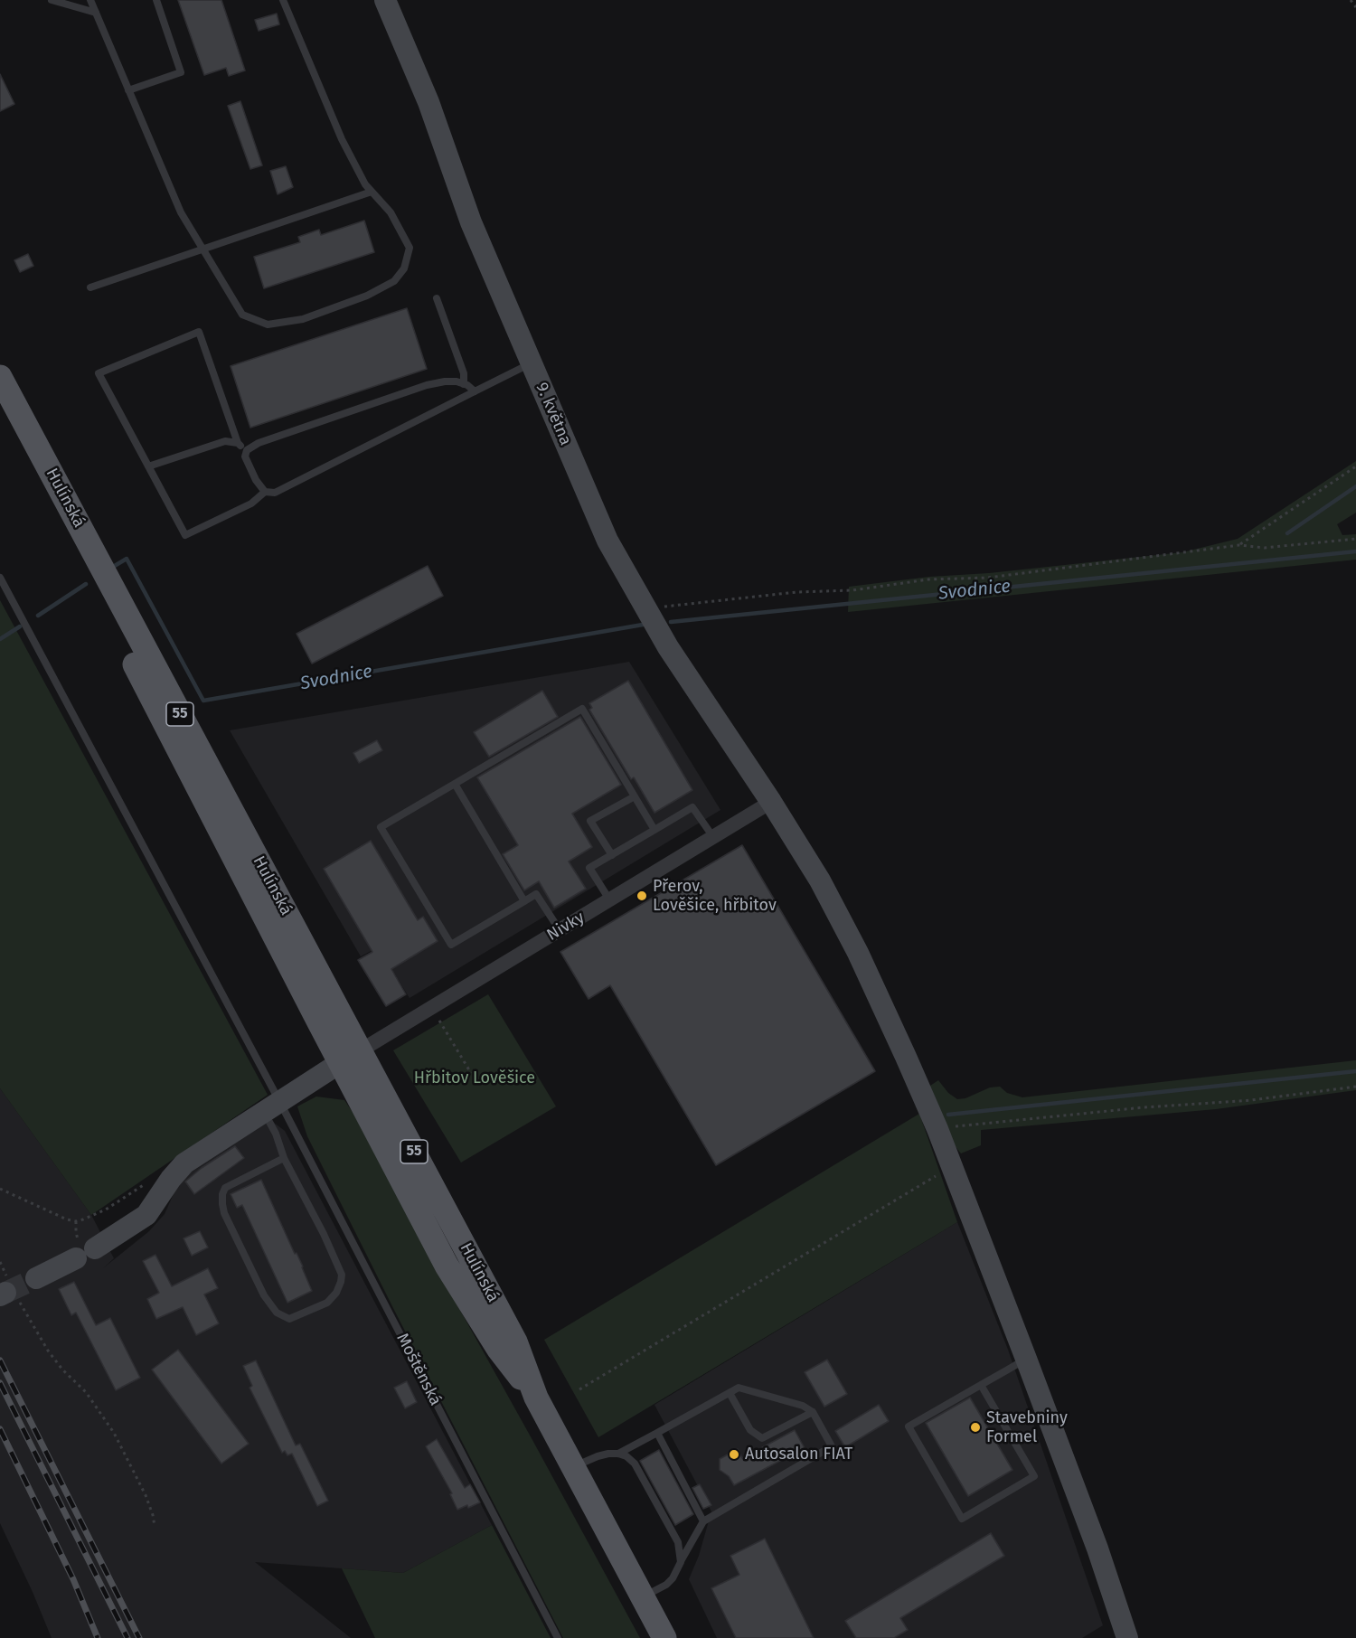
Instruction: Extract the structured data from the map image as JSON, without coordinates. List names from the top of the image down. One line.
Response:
{"streets":{"main road":["Hulínská","55"],"street":["9. května","Nivky"],"lane":["Moštěnská"]},"crossings":[["9. května","Nivky"],["Hulínská","Nivky"]],"water":["Svodnice"],"parks":["Hřbitov Lověšice"],"places":["Přerov, Lověšice, hřbitov","Stavebniny Formel","Autosalon FIAT"]}
